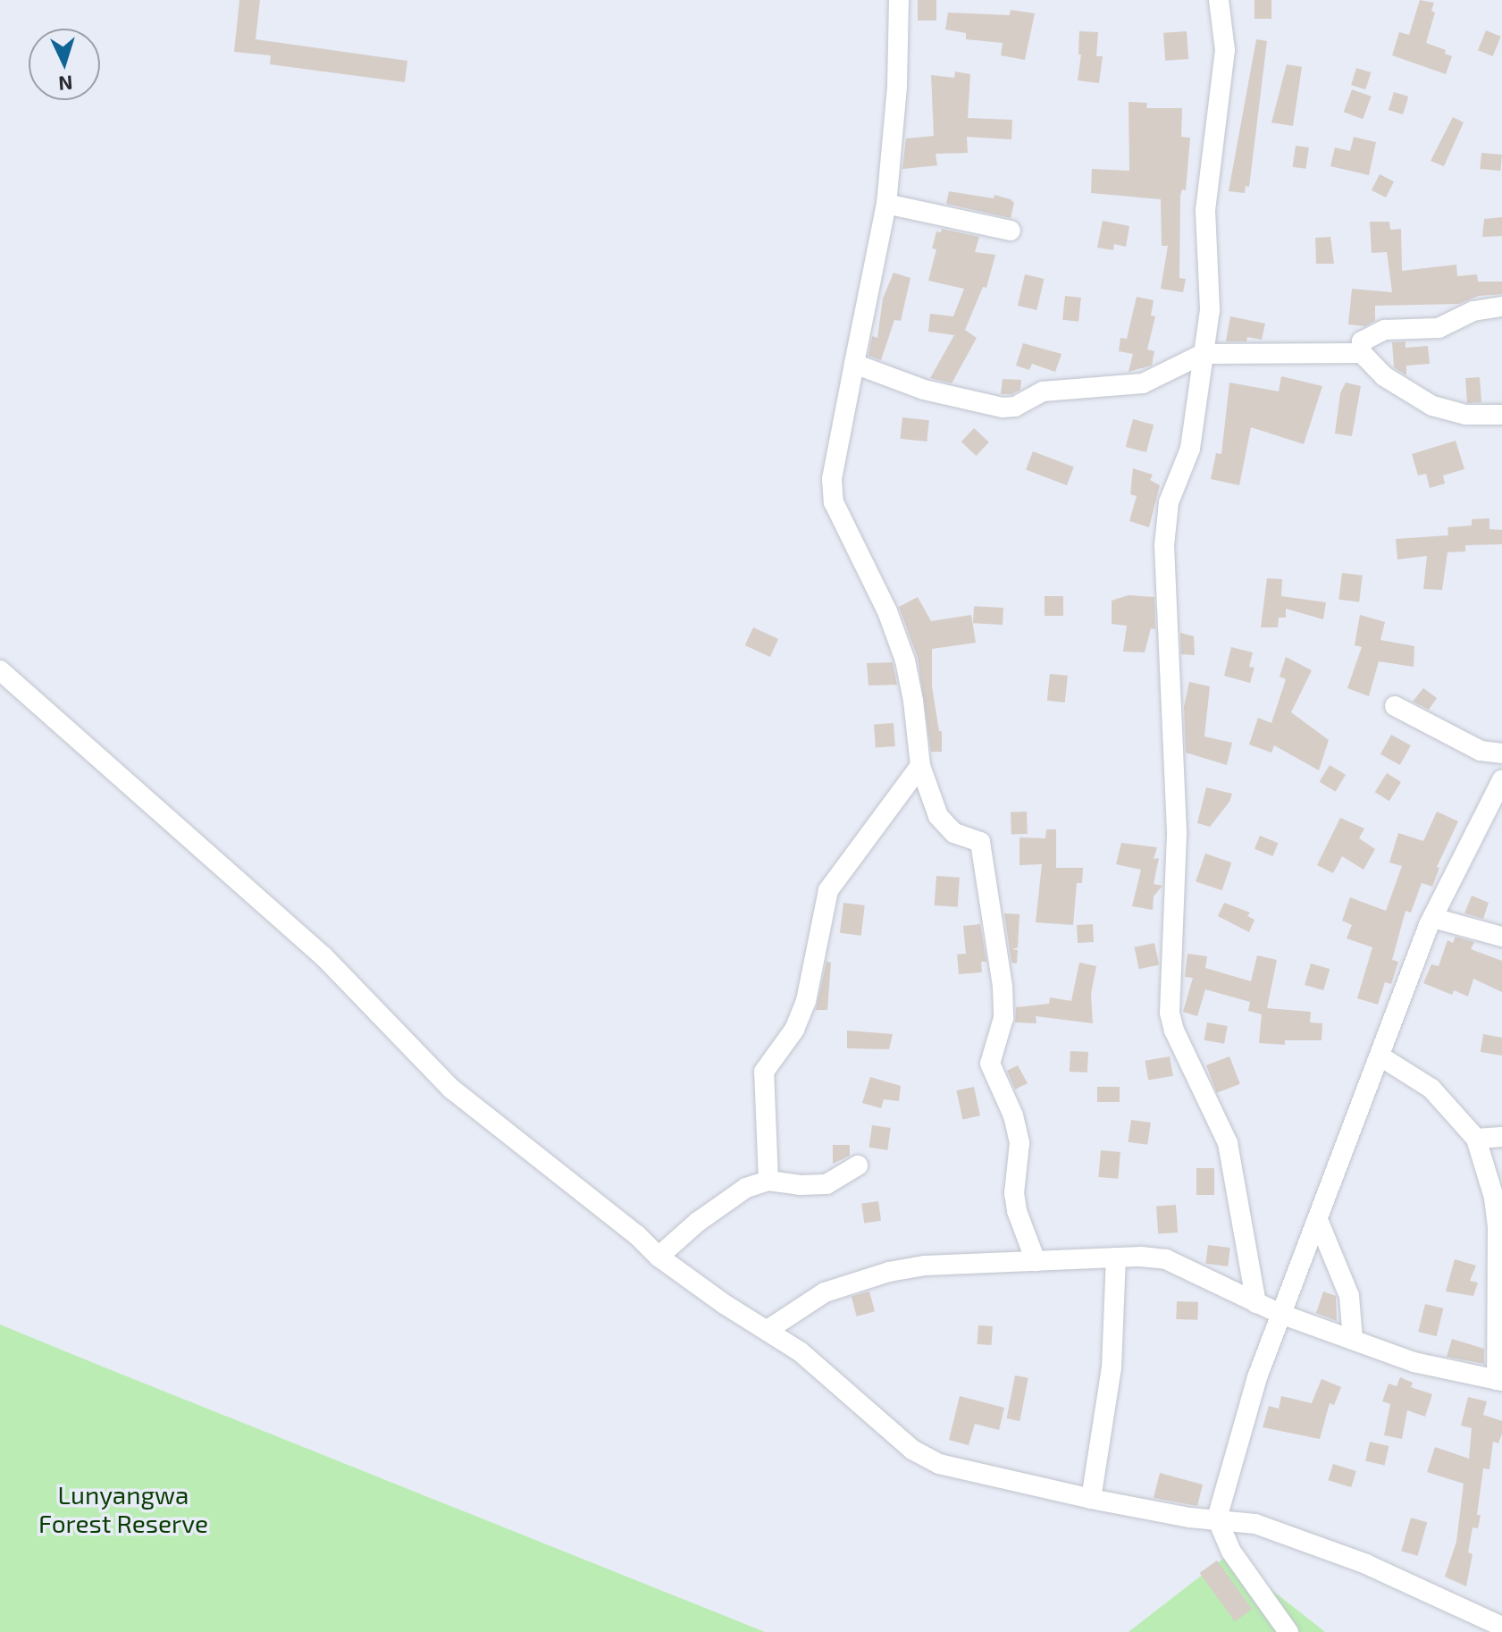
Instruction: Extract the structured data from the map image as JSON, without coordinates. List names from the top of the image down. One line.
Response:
{"parks":["Lunyangwa Forest Reserve"],"north":"bottom"}
